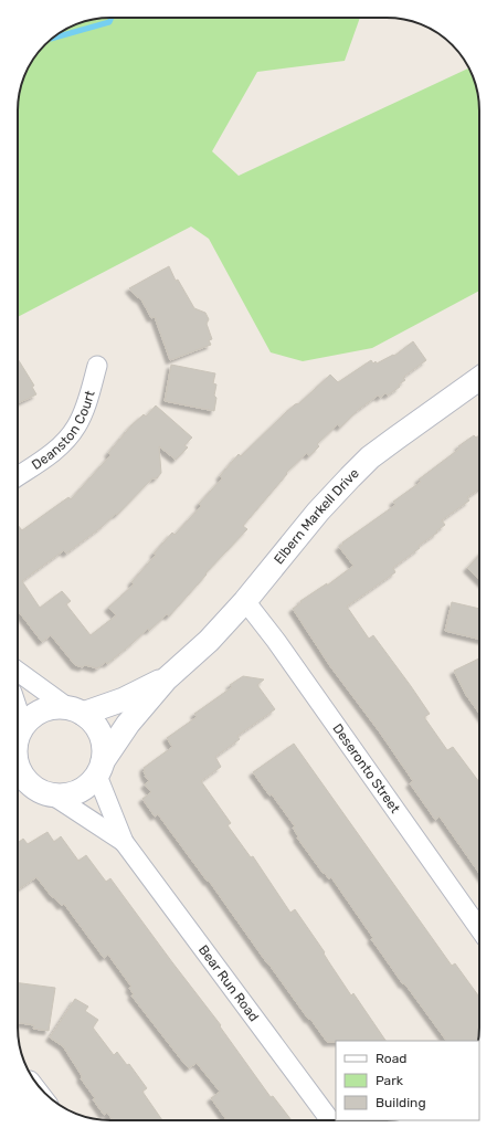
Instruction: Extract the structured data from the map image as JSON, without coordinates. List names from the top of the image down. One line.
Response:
{"streets":{"street":["Deanston Court","Elbern Markell Drive","Deseronto Street","Bear Run Road"]},"crossings":[["Elbern Markell Drive","Deseronto Street"],["Elbern Markell Drive","Bear Run Road"]],"legend":["Road","Park","Building"]}
